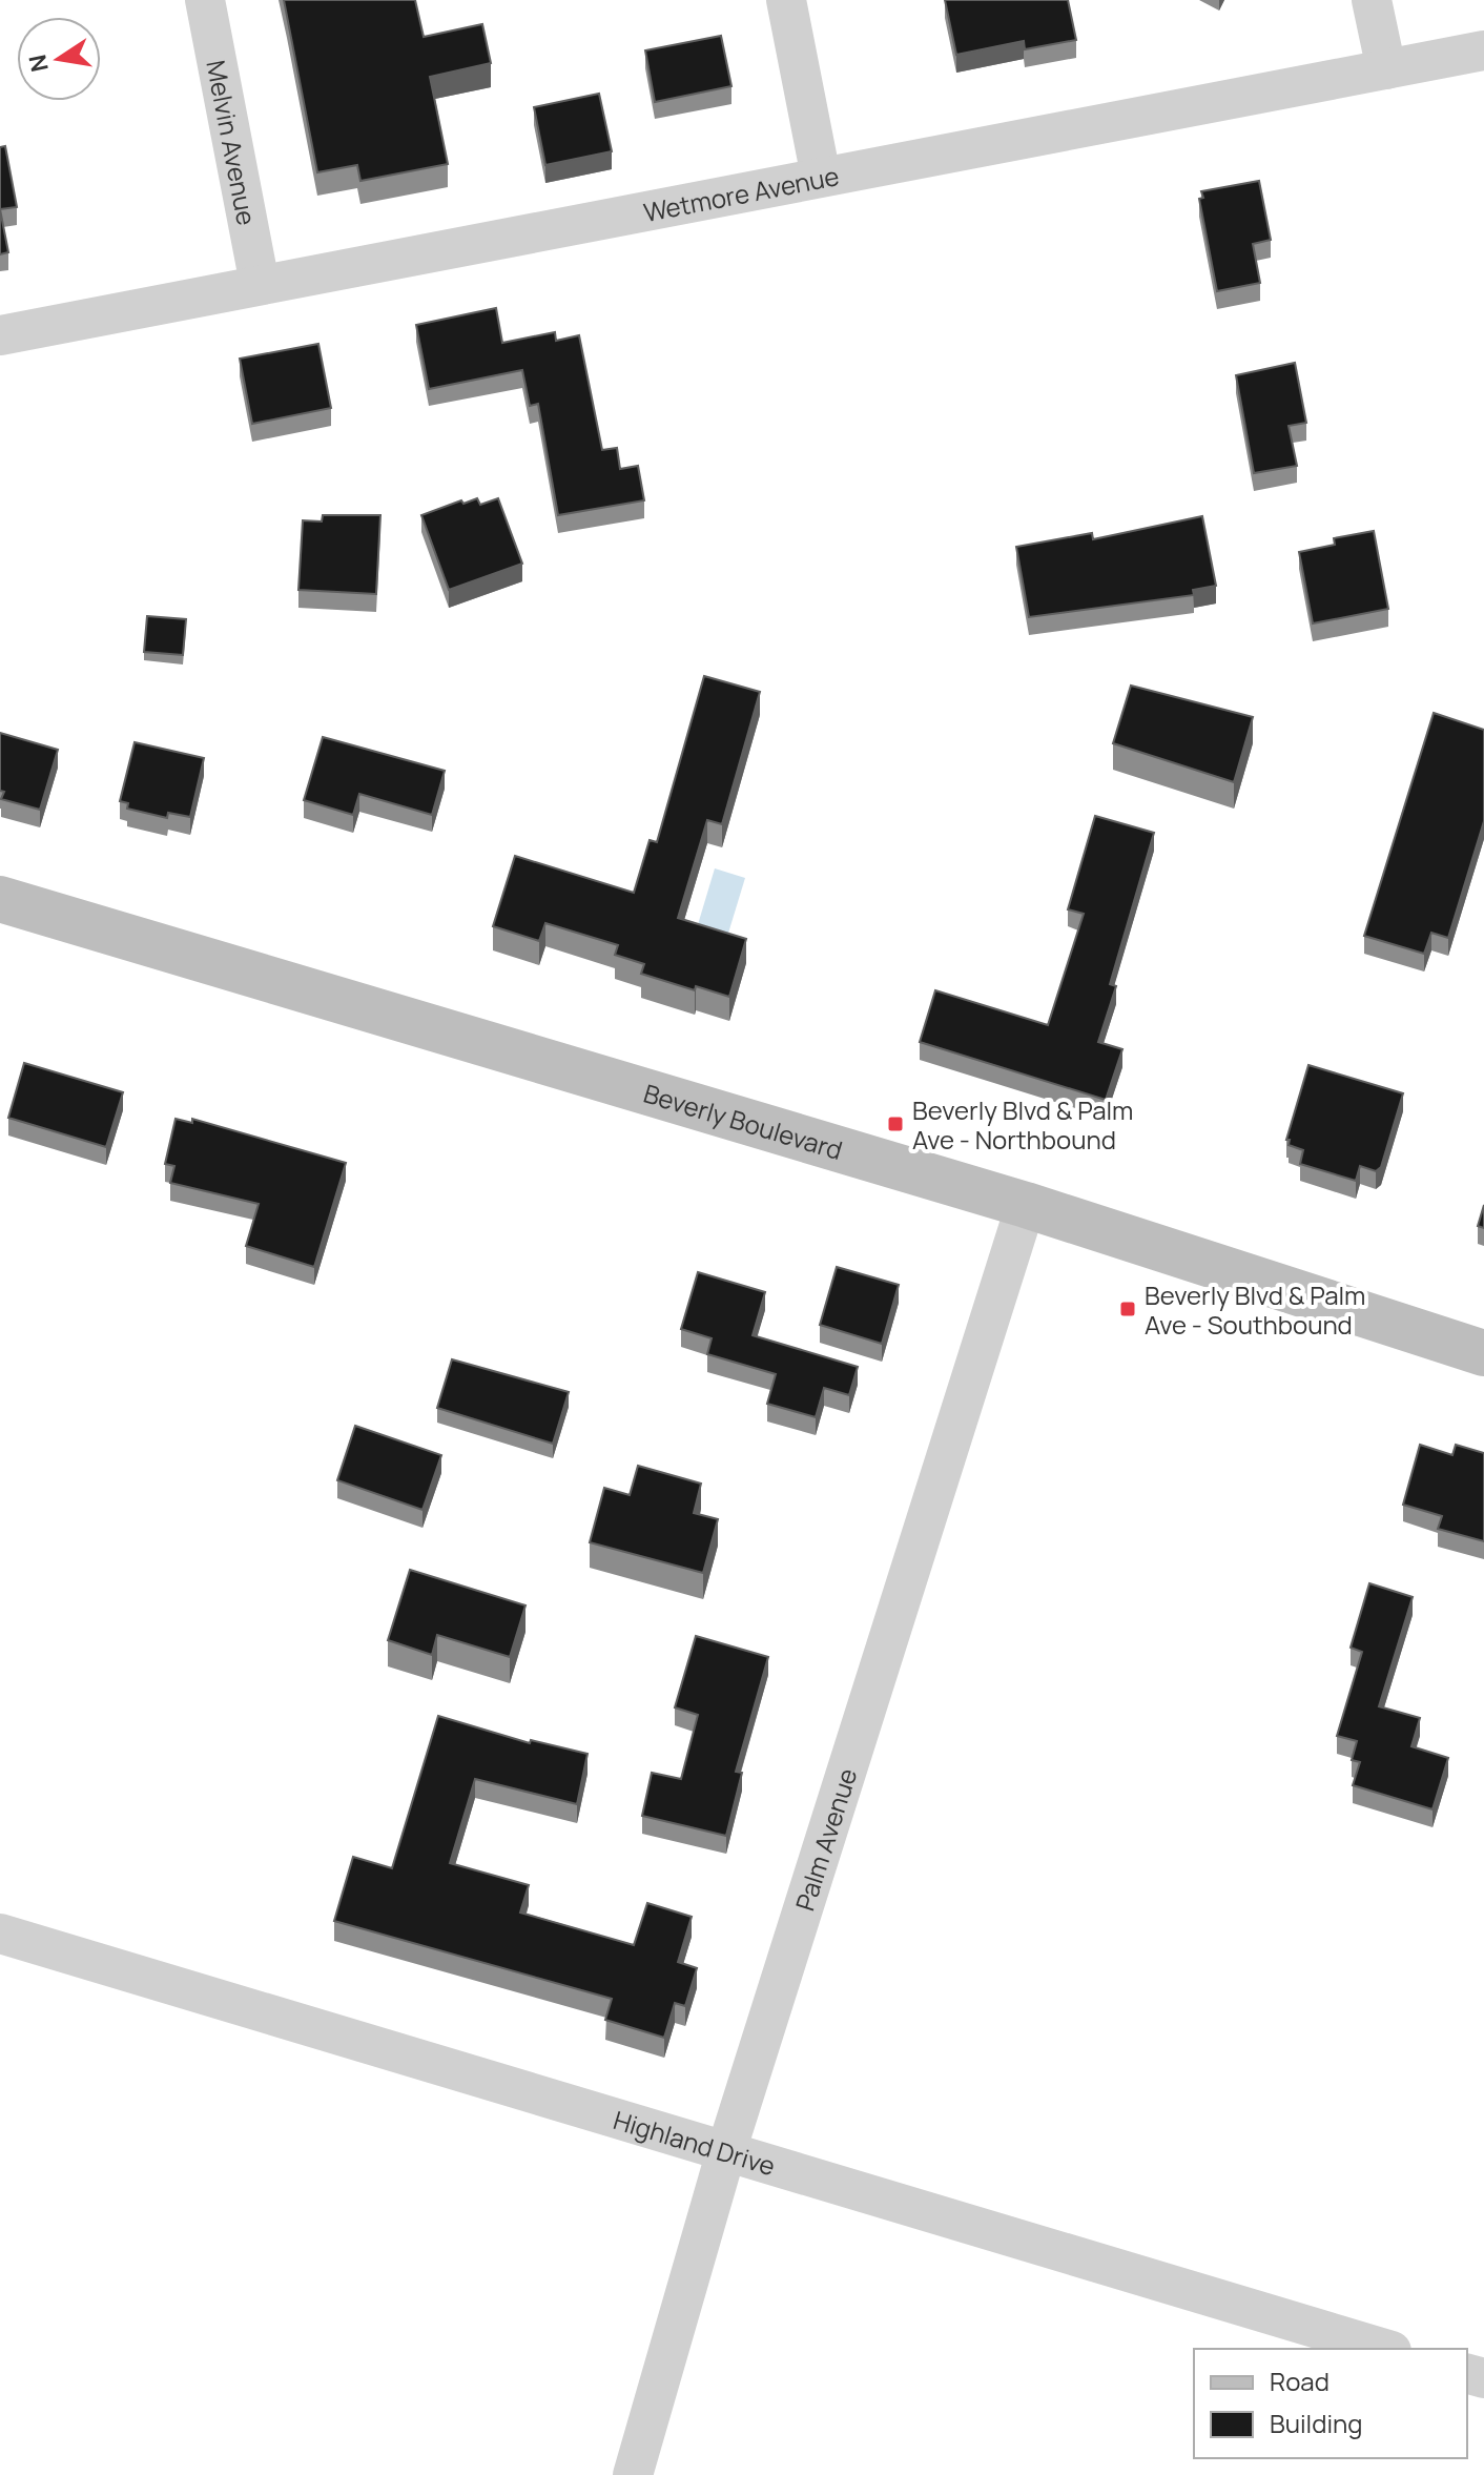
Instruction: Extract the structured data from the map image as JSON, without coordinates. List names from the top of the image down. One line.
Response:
{"streets":{"main road":["Beverly Boulevard"],"street":["Melvin Avenue","Wetmore Avenue","Palm Avenue","Highland Drive"]},"crossings":[["Melvin Avenue","Wetmore Avenue"],["Beverly Boulevard","Palm Avenue"],["Palm Avenue","Highland Drive"]],"places":{"transit":["Beverly Blvd & Palm Ave - Northbound","Beverly Blvd & Palm Ave - Southbound"]},"legend":["Road","Building"],"north":"left"}
